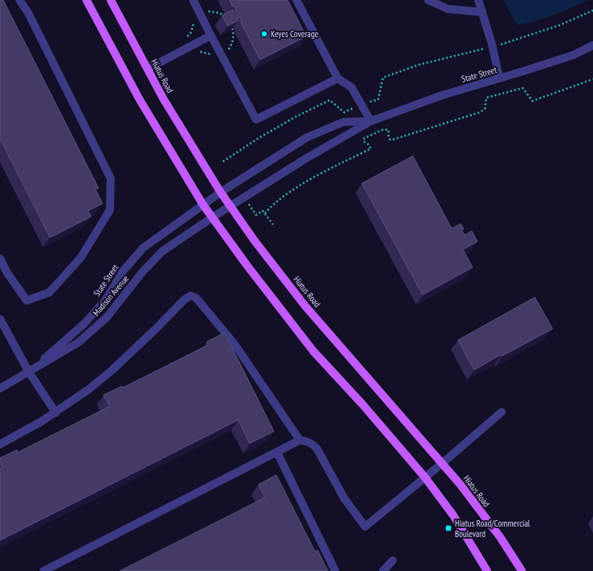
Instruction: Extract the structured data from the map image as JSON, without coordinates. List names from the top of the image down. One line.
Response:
{"streets":{"main road":["Hiatus Road"],"street":["State Street","Madison Avenue"]},"crossings":[["State Street","Hiatus Road"],["State Street","Madison Avenue"],["Hiatus Road","Madison Avenue"]],"places":{"other":["Keyes Coverage"],"transit":["Hiatus Road/Commercial Boulevard"]}}
